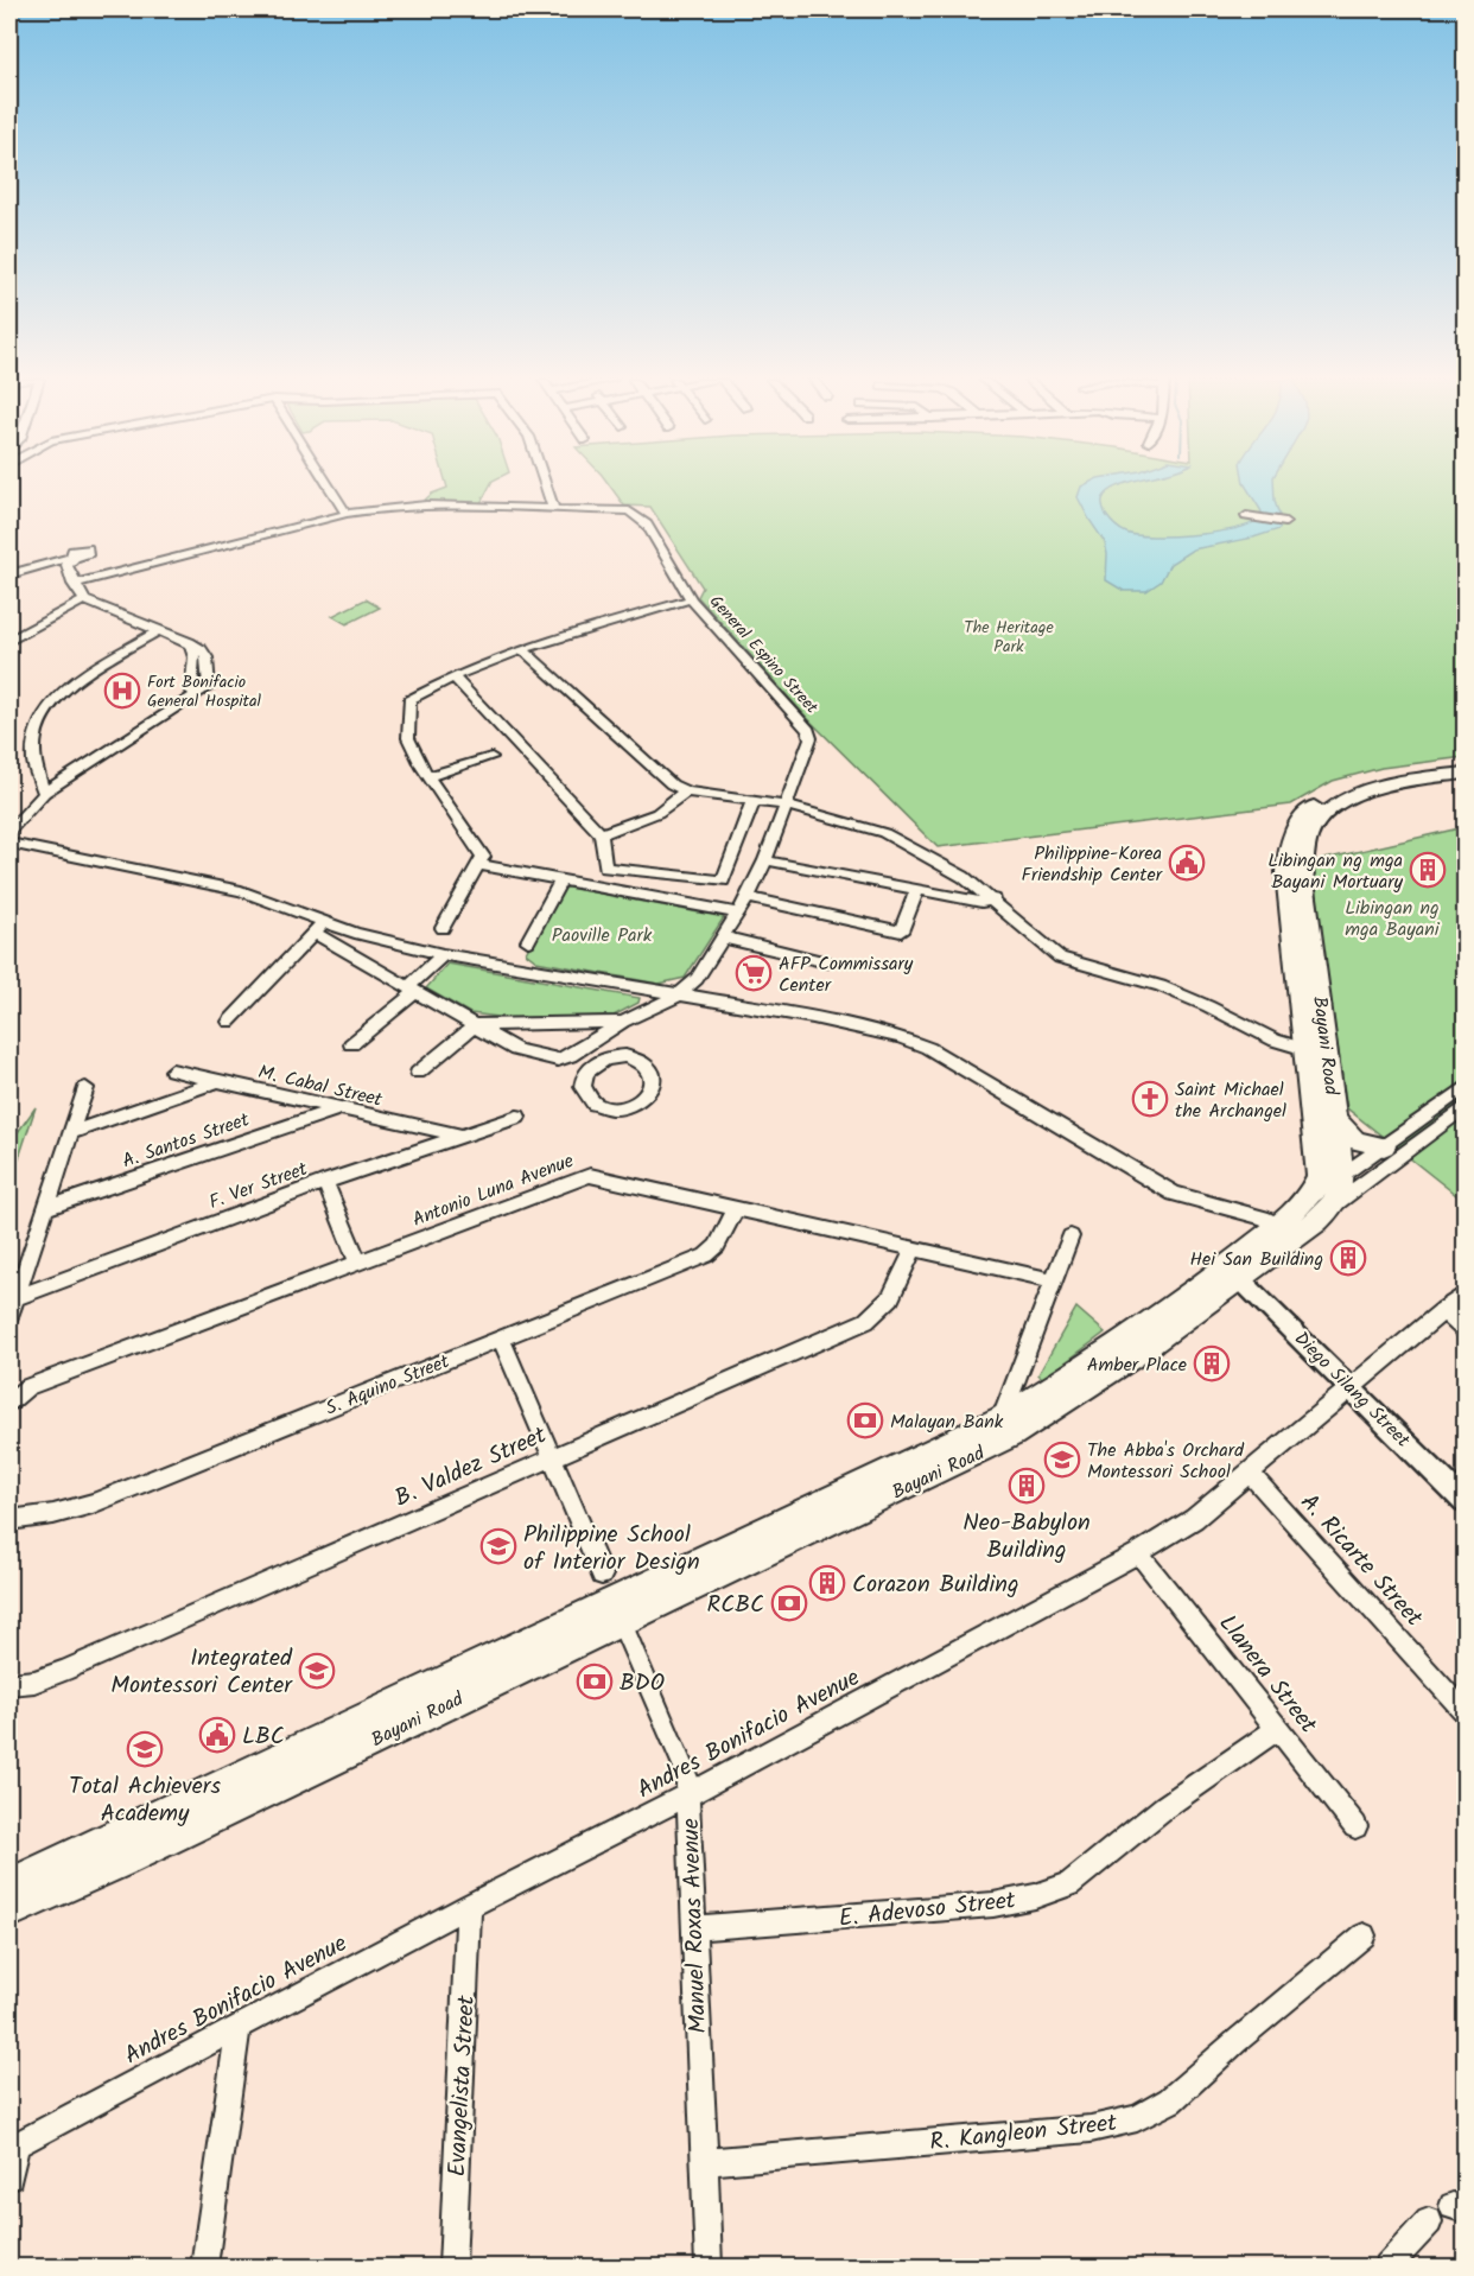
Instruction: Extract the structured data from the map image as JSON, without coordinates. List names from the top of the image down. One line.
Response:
{"streets":{"main road":["Bayani Road"],"street":["General Espino Street","M. Cabal Street","A. Santos Street","F. Ver Street","Antonio Luna Avenue","S. Aquino Street","Diego Silang Street","B. Valdez Street","A. Ricarte Street","Llanera Street","Andres Bonifacio Avenue","E. Adevoso Street","Manuel Roxas Avenue","Evangelista Street","R. Kangleon Street"]},"crossings":[["Bayani Road","Diego Silang Street"],["Bayani Road","Manuel Roxas Avenue"],["M. Cabal Street","A. Santos Street"],["M. Cabal Street","F. Ver Street"],["Antonio Luna Avenue","S. Aquino Street"],["Antonio Luna Avenue","B. Valdez Street"],["S. Aquino Street","Manuel Roxas Avenue"],["Diego Silang Street","Andres Bonifacio Avenue"],["B. Valdez Street","Manuel Roxas Avenue"],["A. Ricarte Street","Andres Bonifacio Avenue"],["Llanera Street","Andres Bonifacio Avenue"],["Llanera Street","E. Adevoso Street"],["Andres Bonifacio Avenue","Manuel Roxas Avenue"],["Andres Bonifacio Avenue","Evangelista Street"],["E. Adevoso Street","Manuel Roxas Avenue"],["Manuel Roxas Avenue","R. Kangleon Street"]],"parks":["The Heritage Park","Libingan ng mga Bayani","Paoville Park"],"places":{"hospital":["Fort Bonifacio General Hospital"],"public building":["Philippine-Korea Friendship Center","LBC"],"building":["Libingan ng mga Bayani Mortuary","Hei San Building","Amber Place","Neo-Babylon Building","Corazon Building"],"supermarket":["AFP Commissary Center"],"church":["Saint Michael the Archangel"],"bank":["Malayan Bank","RCBC","BDO"],"school or university":["The Abba's Orchard Montessori School","Philippine School of Interior Design","Integrated Montessori Center","Total Achievers Academy"]}}
